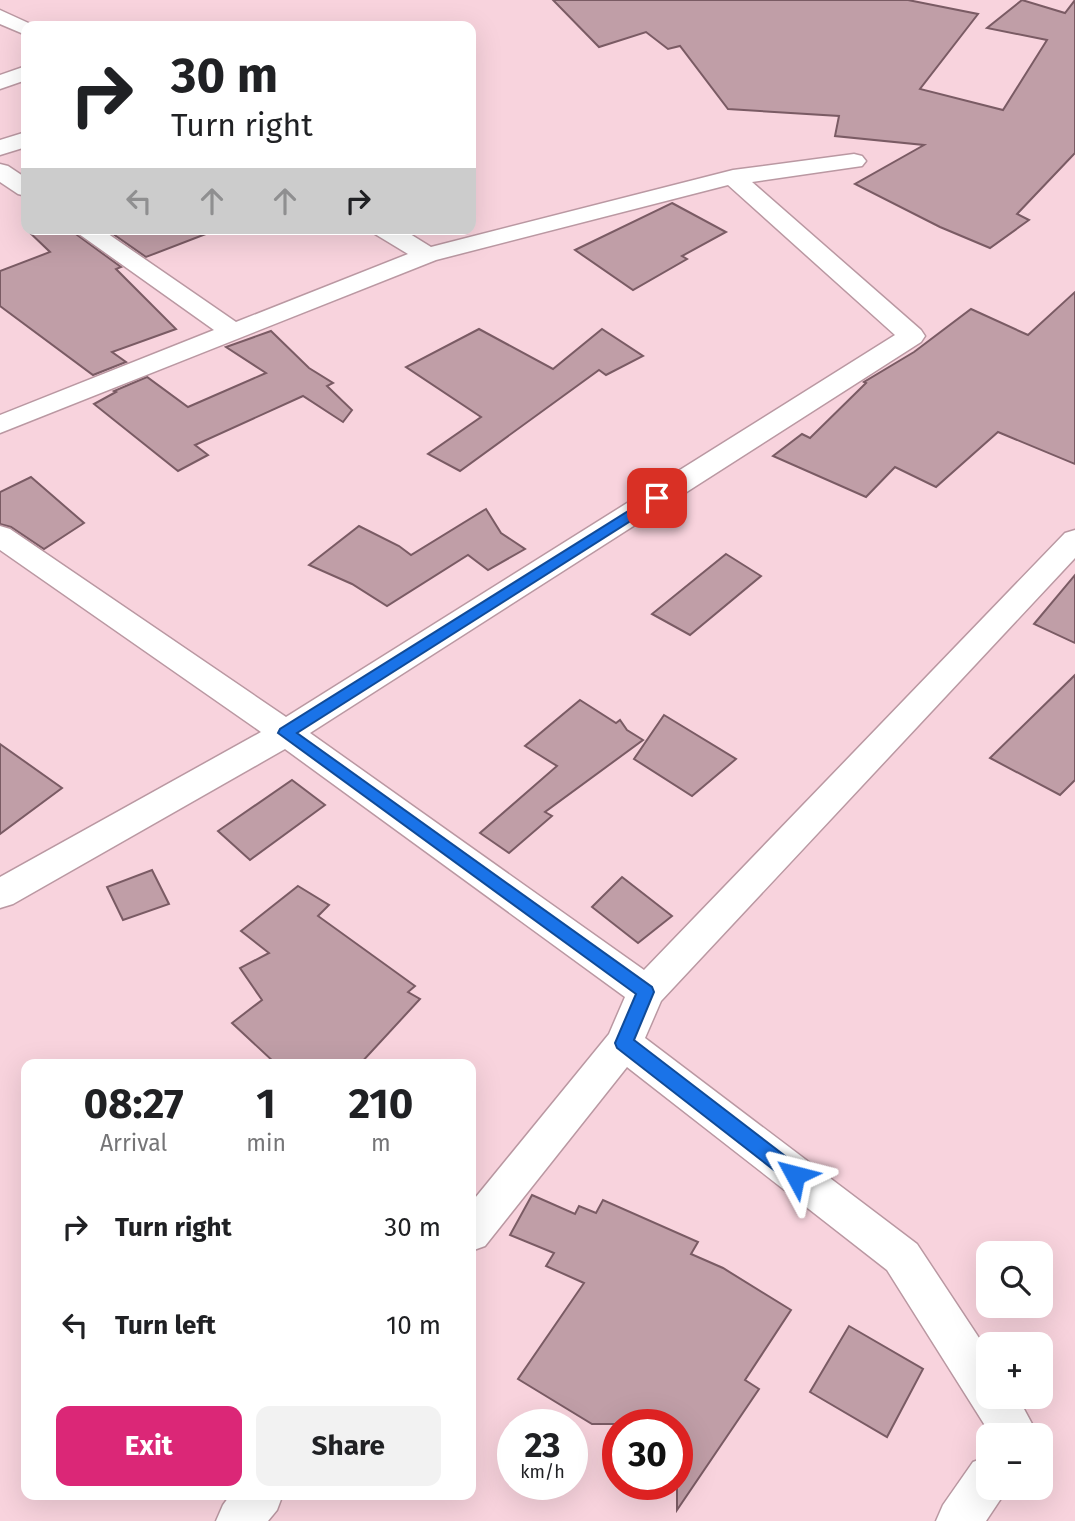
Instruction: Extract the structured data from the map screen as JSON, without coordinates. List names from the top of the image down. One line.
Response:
{"page":{"turn":["30 m","Turn right"],"eta":["08:27","Arrival","1","min","210","m"],"list":[{"name":"Turn right","value":"30 m"},{"name":"Turn left","value":"10 m"}],"map_buttons":["+","−"],"buttons":["Exit","Share"],"speed":"23 km/h","limit":"30"}}
